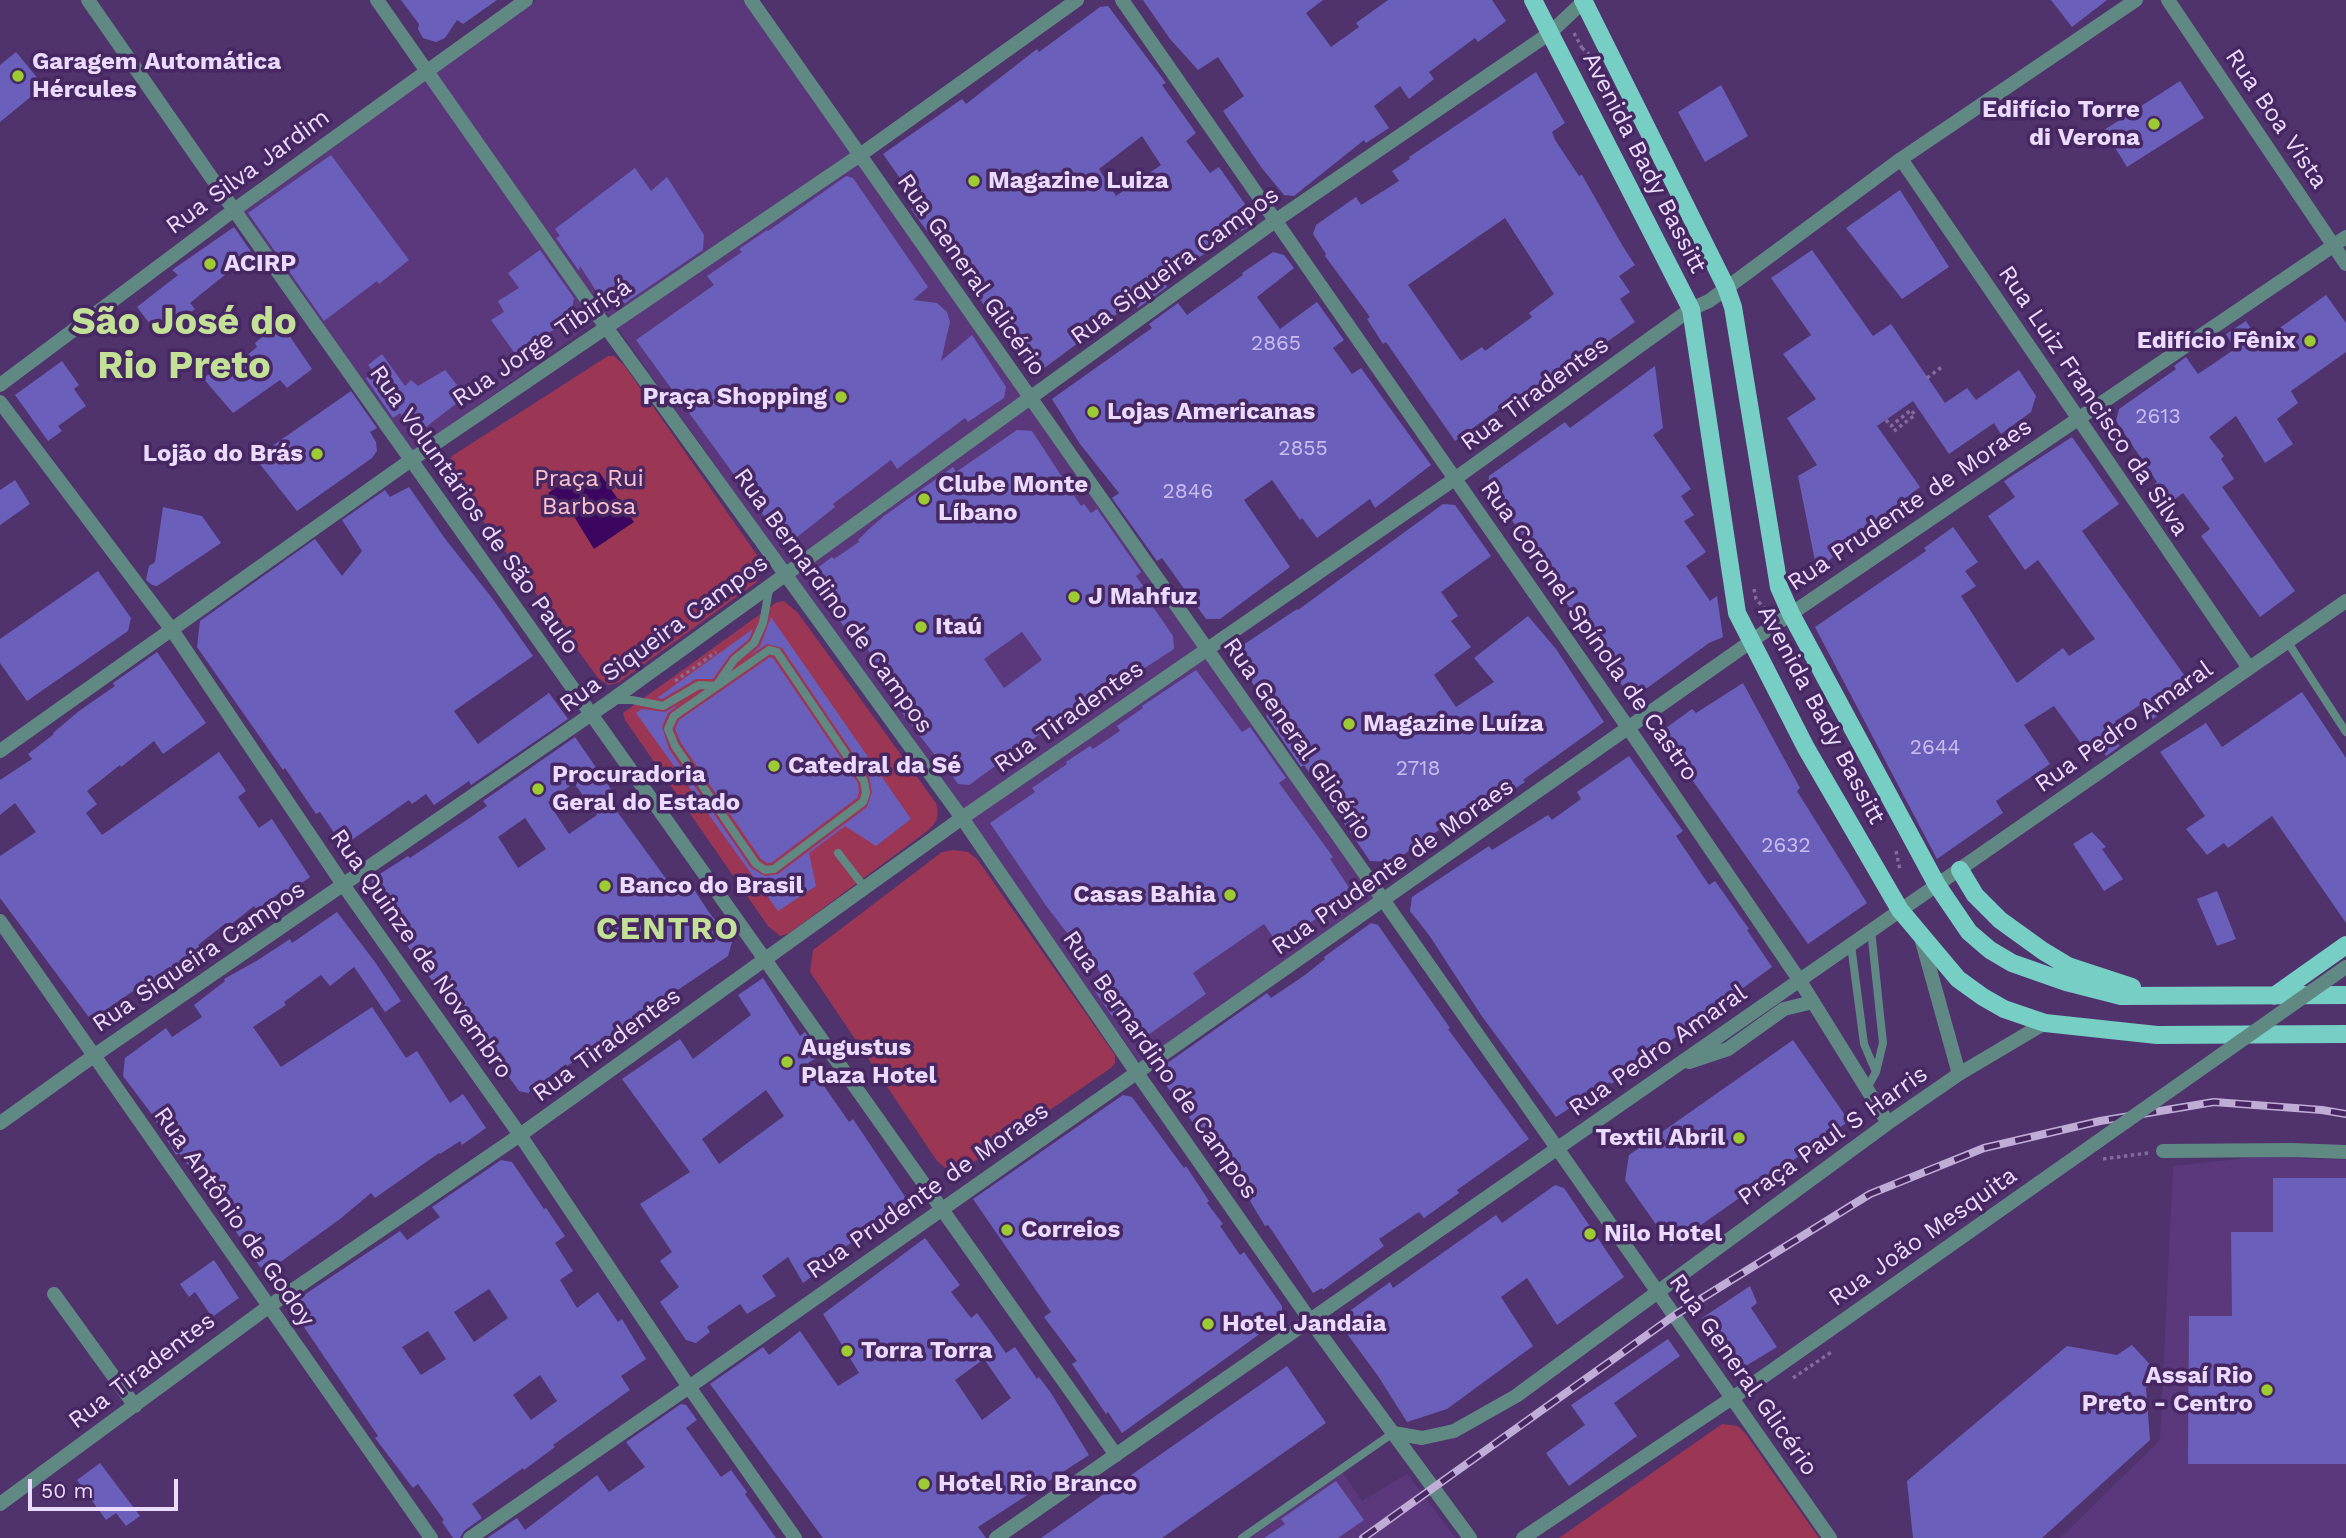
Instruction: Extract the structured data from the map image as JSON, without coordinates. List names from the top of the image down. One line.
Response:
{"streets":{"main road":["Avenida Bady Bassitt"],"street":["Rua Boa Vista","Rua Silva Jardim","Rua Siqueira Campos","Rua General Glicério","Rua Jorge Tibiriçá","Rua Tiradentes","Rua Luiz Francisco da Silva","Rua Prudente de Moraes","Rua Voluntários de São Paulo","Rua Bernardino de Campos","Rua Coronel Spínola de Castro","Rua Pedro Amaral","Rua Quinze de Novembro","Praça Paul S Harris","Rua Antônio de Godoy","Rua João Mesquita"]},"crossings":[["Rua Boa Vista","Rua Prudente de Moraes"],["Avenida Bady Bassitt","Rua Siqueira Campos"],["Avenida Bady Bassitt","Rua Tiradentes"],["Avenida Bady Bassitt","Rua Prudente de Moraes"],["Avenida Bady Bassitt","Rua Pedro Amaral"],["Avenida Bady Bassitt","Praça Paul S Harris"],["Rua Silva Jardim","Rua Voluntários de São Paulo"],["Rua Silva Jardim","Rua Bernardino de Campos"],["Rua Siqueira Campos","Rua General Glicério"],["Rua Siqueira Campos","Rua Voluntários de São Paulo"],["Rua Siqueira Campos","Rua Bernardino de Campos"],["Rua Siqueira Campos","Rua Coronel Spínola de Castro"],["Rua Siqueira Campos","Rua Quinze de Novembro"],["Rua Siqueira Campos","Rua Antônio de Godoy"],["Rua General Glicério","Rua Jorge Tibiriçá"],["Rua General Glicério","Rua Tiradentes"],["Rua General Glicério","Rua Prudente de Moraes"],["Rua General Glicério","Rua Pedro Amaral"],["Rua General Glicério","Praça Paul S Harris"],["Rua General Glicério","Rua João Mesquita"],["Rua Jorge Tibiriçá","Rua Voluntários de São Paulo"],["Rua Jorge Tibiriçá","Rua Bernardino de Campos"],["Rua Jorge Tibiriçá","Rua Quinze de Novembro"],["Rua Tiradentes","Rua Luiz Francisco da Silva"],["Rua Tiradentes","Rua Voluntários de São Paulo"],["Rua Tiradentes","Rua Bernardino de Campos"],["Rua Tiradentes","Rua Coronel Spínola de Castro"],["Rua Tiradentes","Rua Quinze de Novembro"],["Rua Tiradentes","Rua Antônio de Godoy"],["Rua Luiz Francisco da Silva","Rua Prudente de Moraes"],["Rua Luiz Francisco da Silva","Rua Pedro Amaral"],["Rua Prudente de Moraes","Rua Voluntários de São Paulo"],["Rua Prudente de Moraes","Rua Bernardino de Campos"],["Rua Prudente de Moraes","Rua Coronel Spínola de Castro"],["Rua Prudente de Moraes","Rua Quinze de Novembro"],["Rua Voluntários de São Paulo","Rua Pedro Amaral"],["Rua Bernardino de Campos","Rua Pedro Amaral"],["Rua Bernardino de Campos","Praça Paul S Harris"],["Rua Coronel Spínola de Castro","Rua Pedro Amaral"],["Rua Coronel Spínola de Castro","Praça Paul S Harris"]],"districts":["São José do Rio Preto","CENTRO"],"parks":["Praça Rui Barbosa"],"places":["Garagem Automática Hércules","Edifício Torre di Verona","Magazine Luiza","ACIRP","Edifício Fênix","Praça Shopping","Lojas Americanas","Lojão do Brás","Clube Monte Líbano","J Mahfuz","Itaú","Magazine Luíza","Catedral da Sé","Procuradoria Geral do Estado","Banco do Brasil","Casas Bahia","Augustus Plaza Hotel","Textil Abril","Correios","Nilo Hotel","Hotel Jandaia","Torra Torra","Assaí Rio Preto - Centro","Hotel Rio Branco"],"house_numbers":["2865","2613","2855","2846","2644","2718","2632"],"scale_bar":"50 m"}
